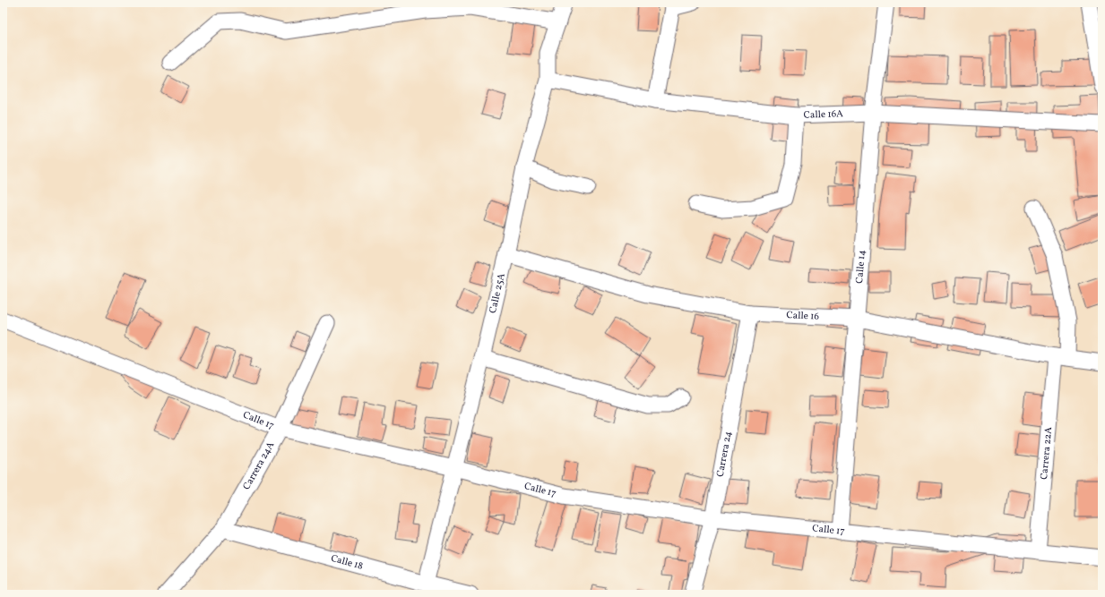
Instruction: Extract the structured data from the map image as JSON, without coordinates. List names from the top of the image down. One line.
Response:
{"streets":{"street":["Calle 16A","Calle 14","Calle 25A","Calle 16","Calle 17","Carrera 22A","Carrera 24","Carrera 24A","Calle 18"]},"crossings":[["Calle 16A","Calle 14"],["Calle 16A","Calle 25A"],["Calle 14","Calle 16"],["Calle 14","Calle 17"],["Calle 25A","Calle 16"],["Calle 25A","Calle 17"],["Calle 25A","Calle 18"],["Calle 16","Carrera 22A"],["Calle 16","Carrera 24"],["Calle 17","Carrera 22A"],["Calle 17","Carrera 24"],["Calle 17","Carrera 24A"],["Carrera 24A","Calle 18"]]}
